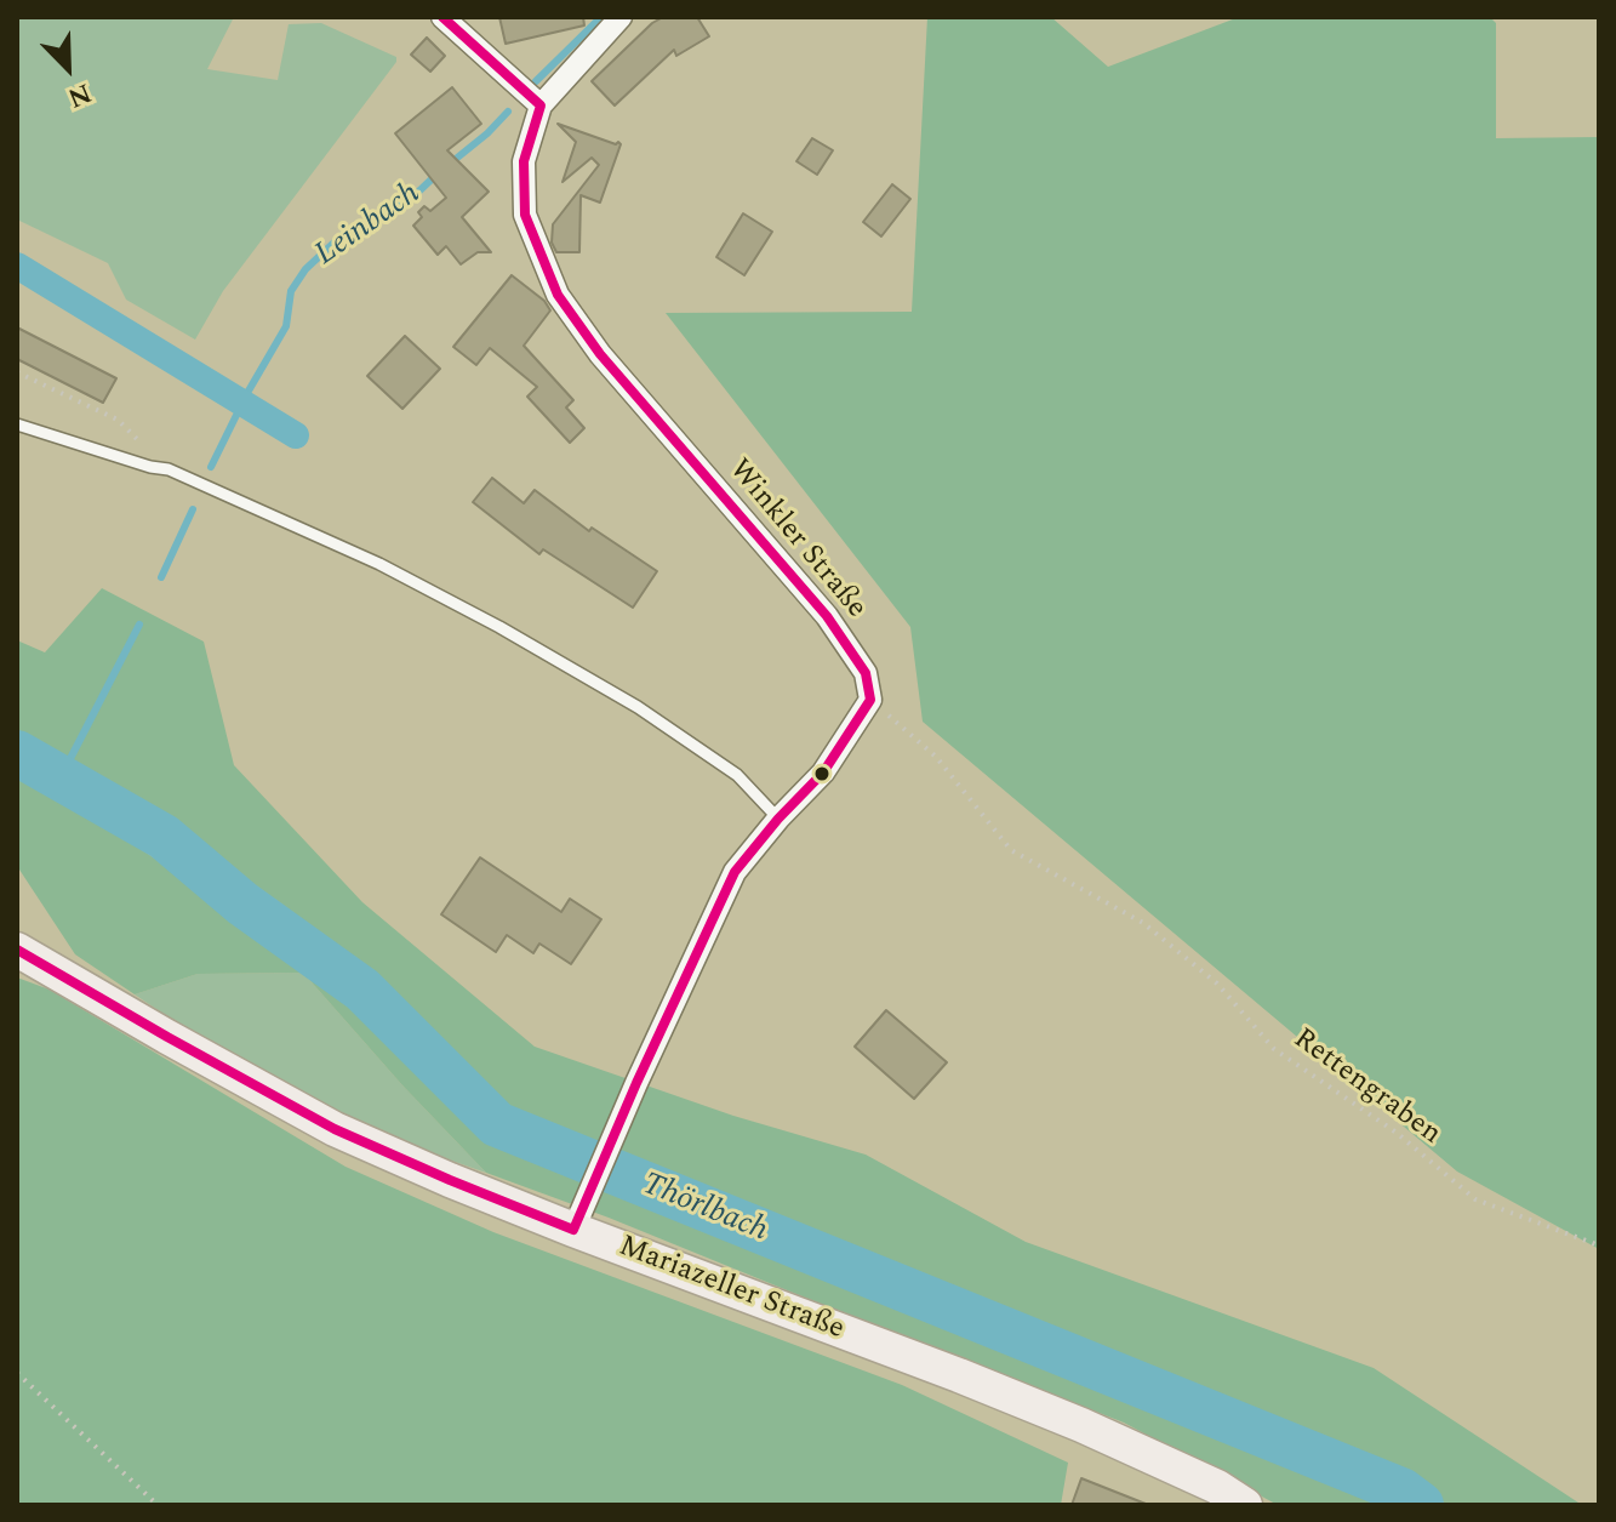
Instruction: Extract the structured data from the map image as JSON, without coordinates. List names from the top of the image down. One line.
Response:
{"streets":{"main road":["Mariazeller Straße"],"street":["Winkler Straße"],"path":["Rettengraben"]},"crossings":[["Winkler Straße","Rettengraben"]],"water":["Leinbach","Thörlbach"],"north":"bottom right"}
